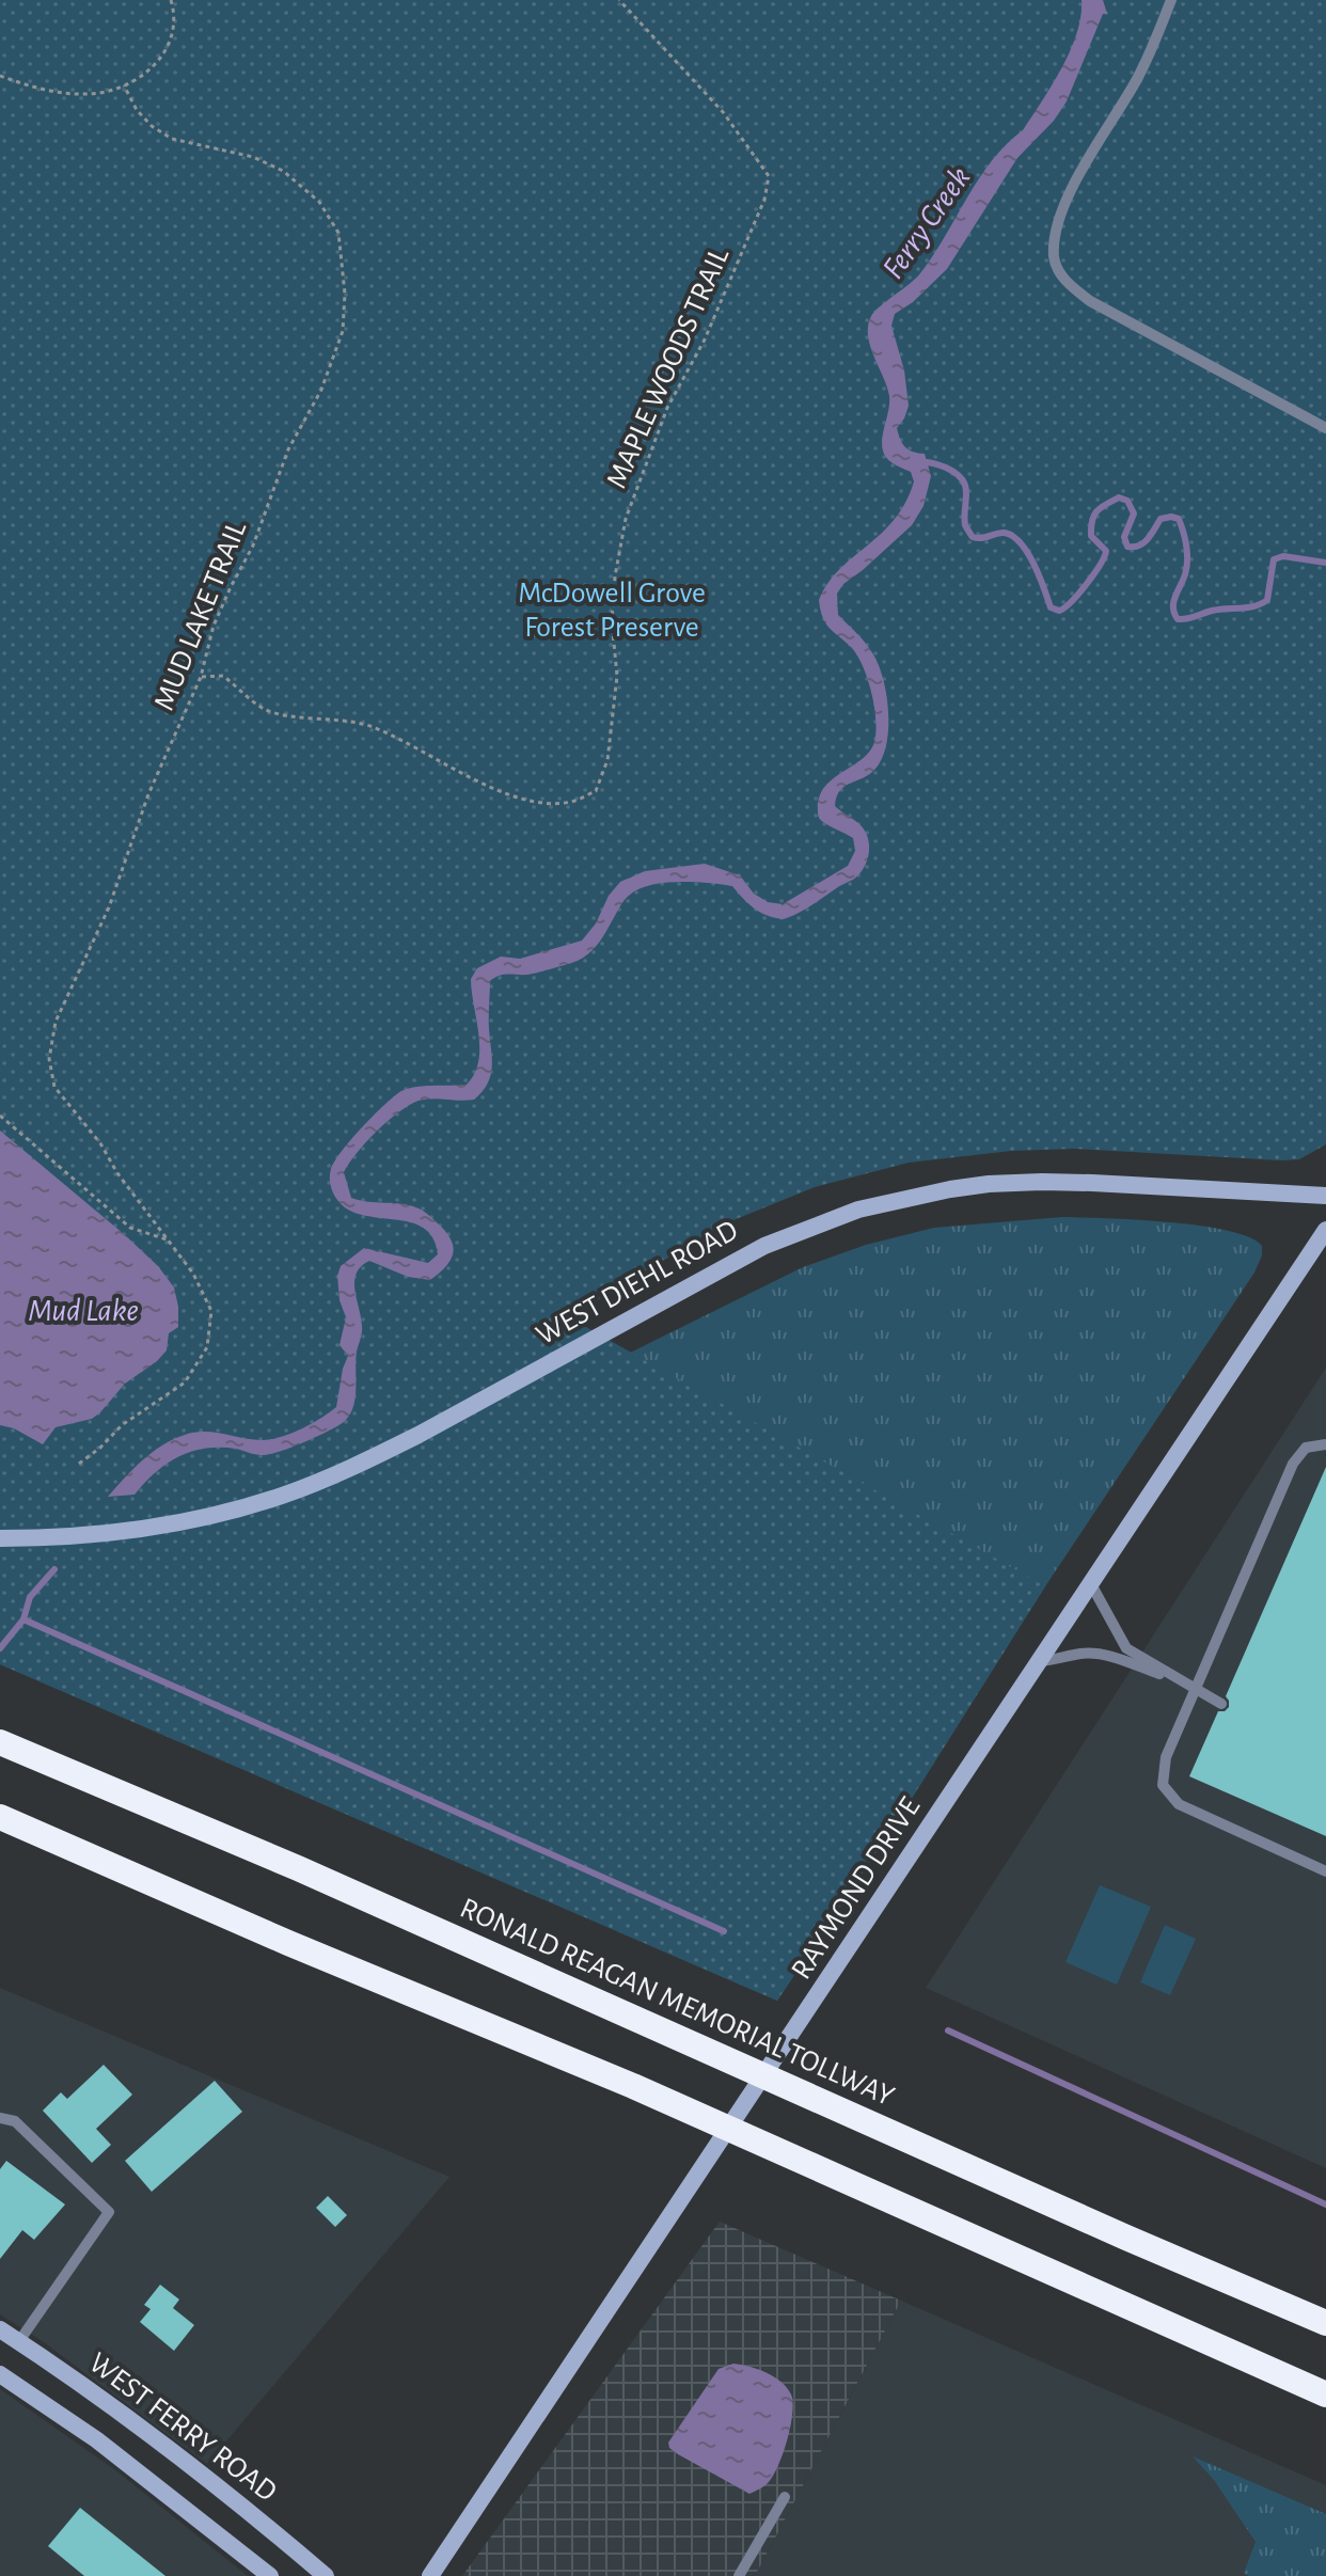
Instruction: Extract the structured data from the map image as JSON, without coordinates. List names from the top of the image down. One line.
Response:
{"streets":{"highway":["RONALD REAGAN MEMORIAL TOLLWAY"],"street":["WEST DIEHL ROAD","RAYMOND DRIVE","WEST FERRY ROAD"],"path":["MAPLE WOODS TRAIL","MUD LAKE TRAIL"]},"crossings":[["MAPLE WOODS TRAIL","MUD LAKE TRAIL"]],"water":["Ferry Creek","Mud Lake"],"parks":["McDowell Grove Forest Preserve"]}
